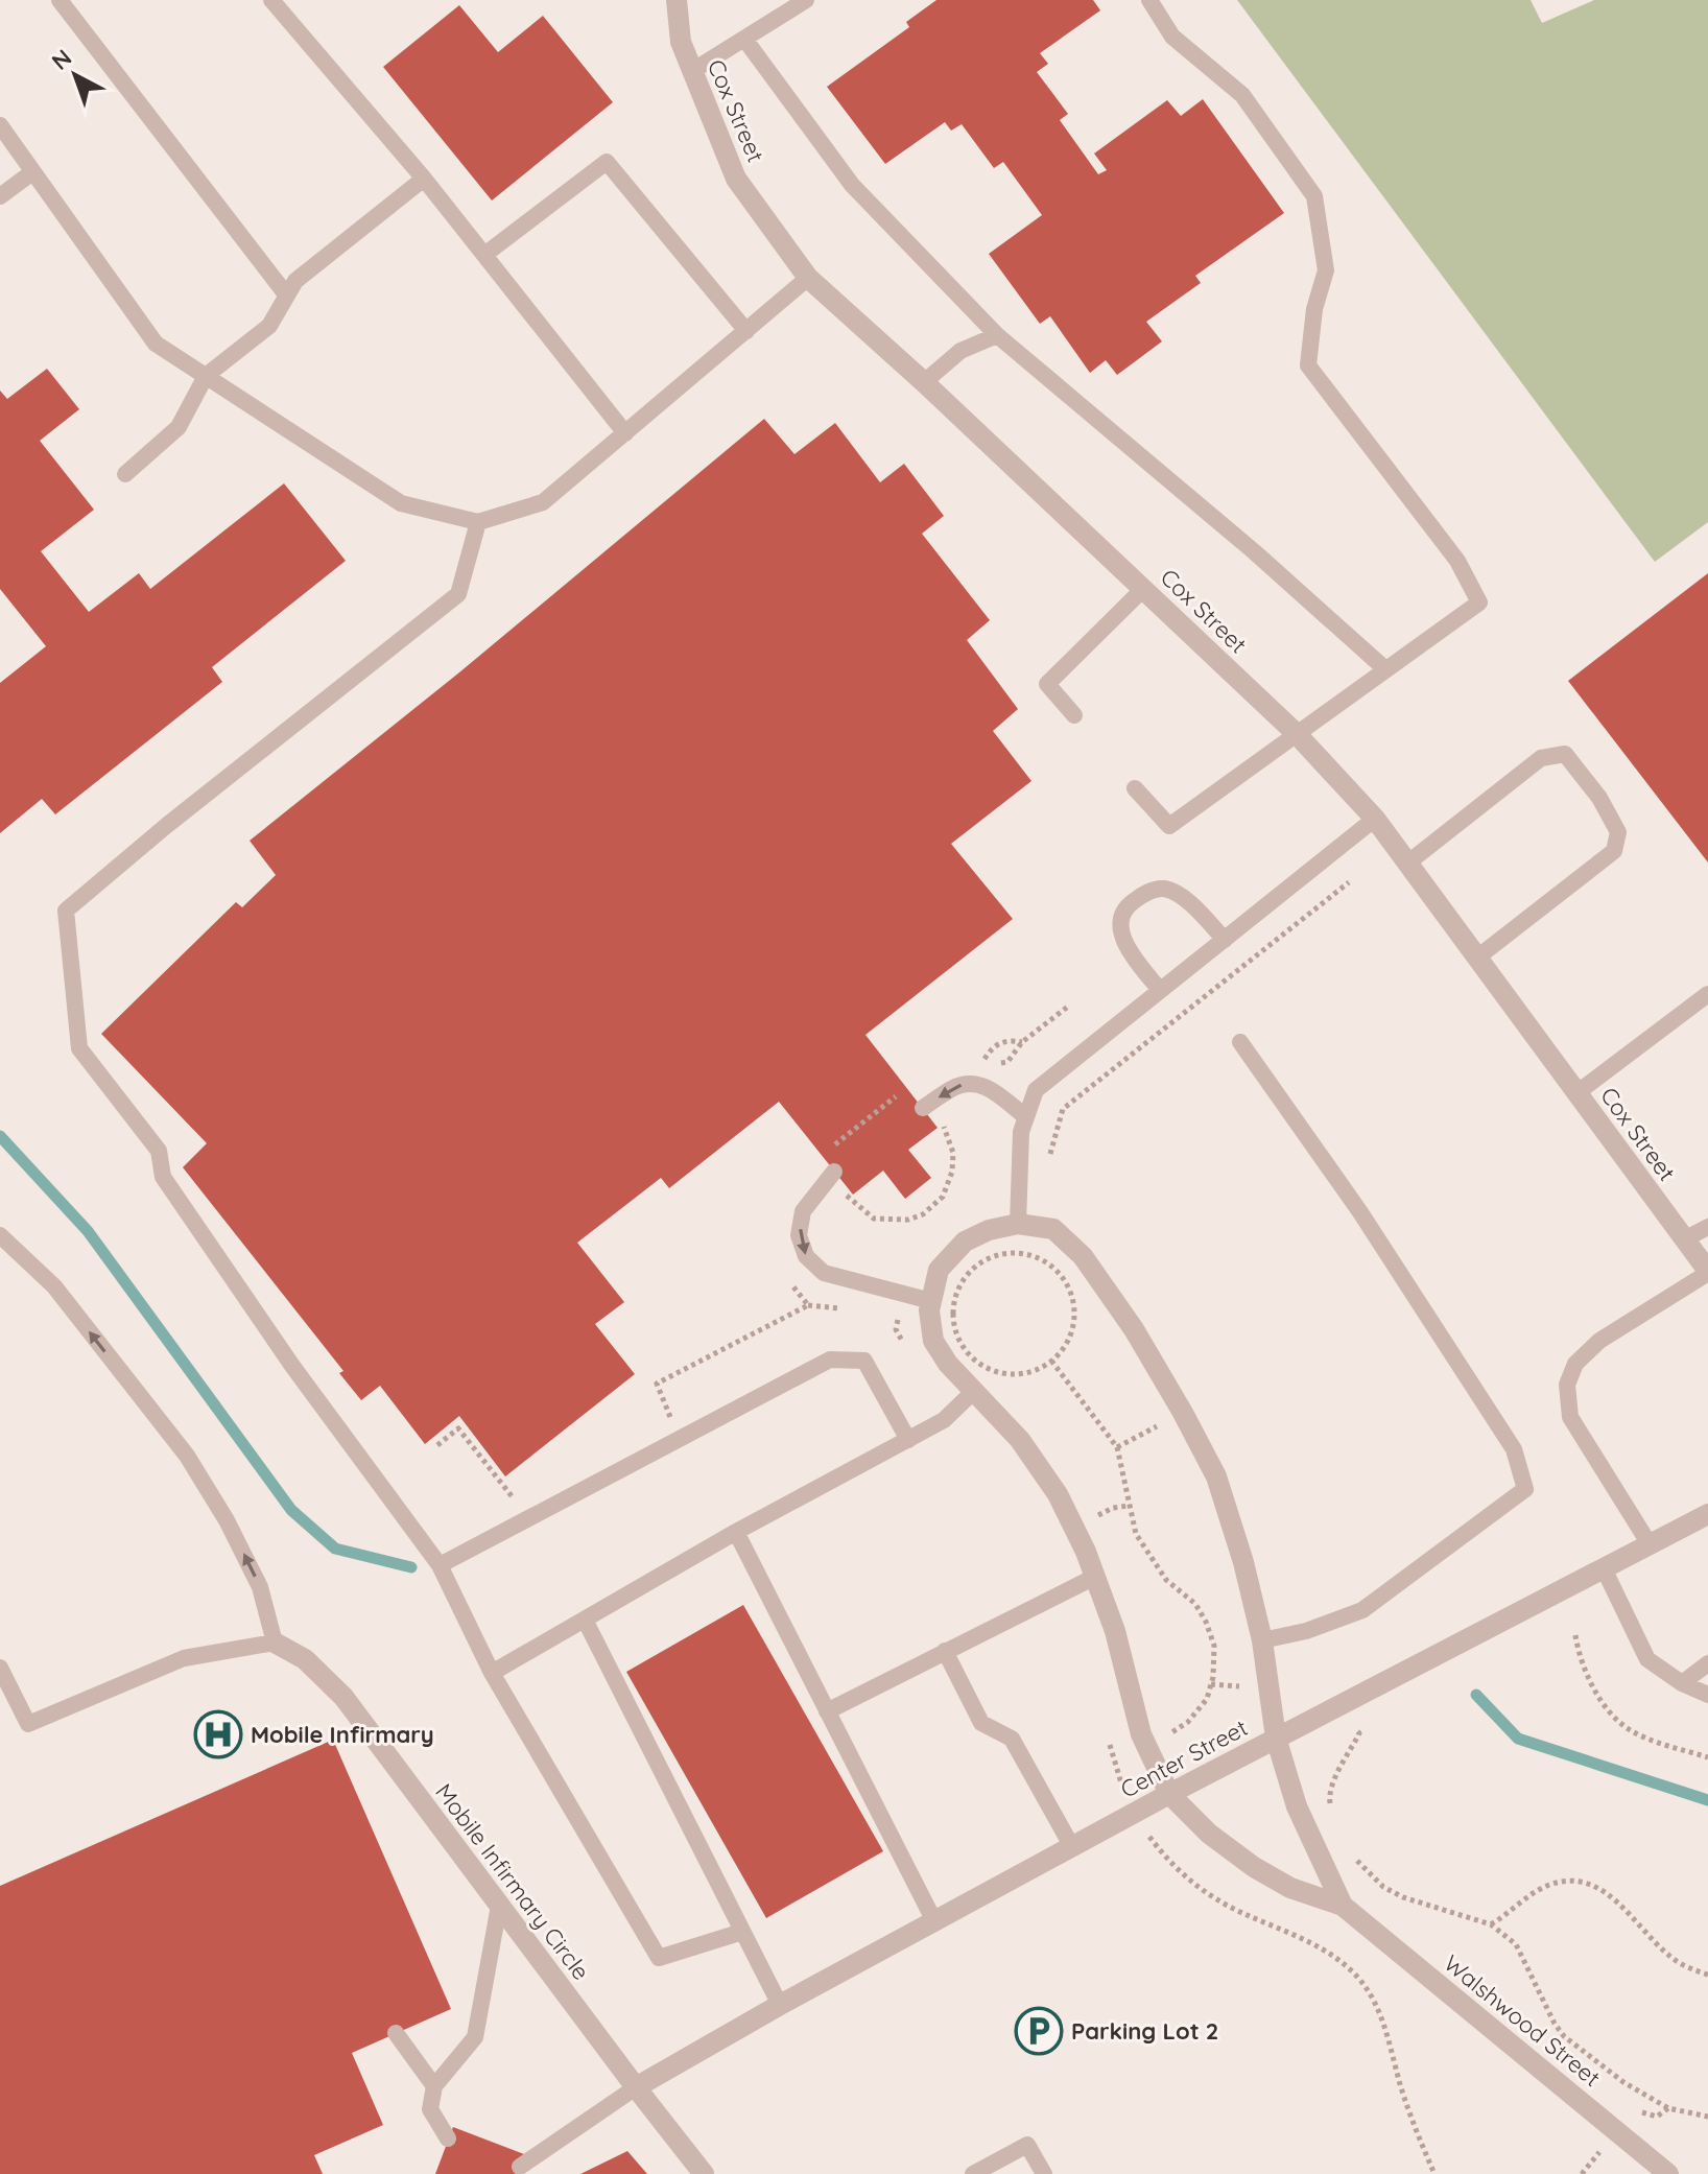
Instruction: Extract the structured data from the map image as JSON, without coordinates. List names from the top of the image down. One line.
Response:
{"streets":{"street":["Cox Street","Center Street","Mobile Infirmary Circle","Walshwood Street"]},"crossings":[["Center Street","Mobile Infirmary Circle"],["Center Street","Walshwood Street"]],"places":{"hospital":["Mobile Infirmary"],"parking":["Parking Lot 2"]},"north":"top left"}
